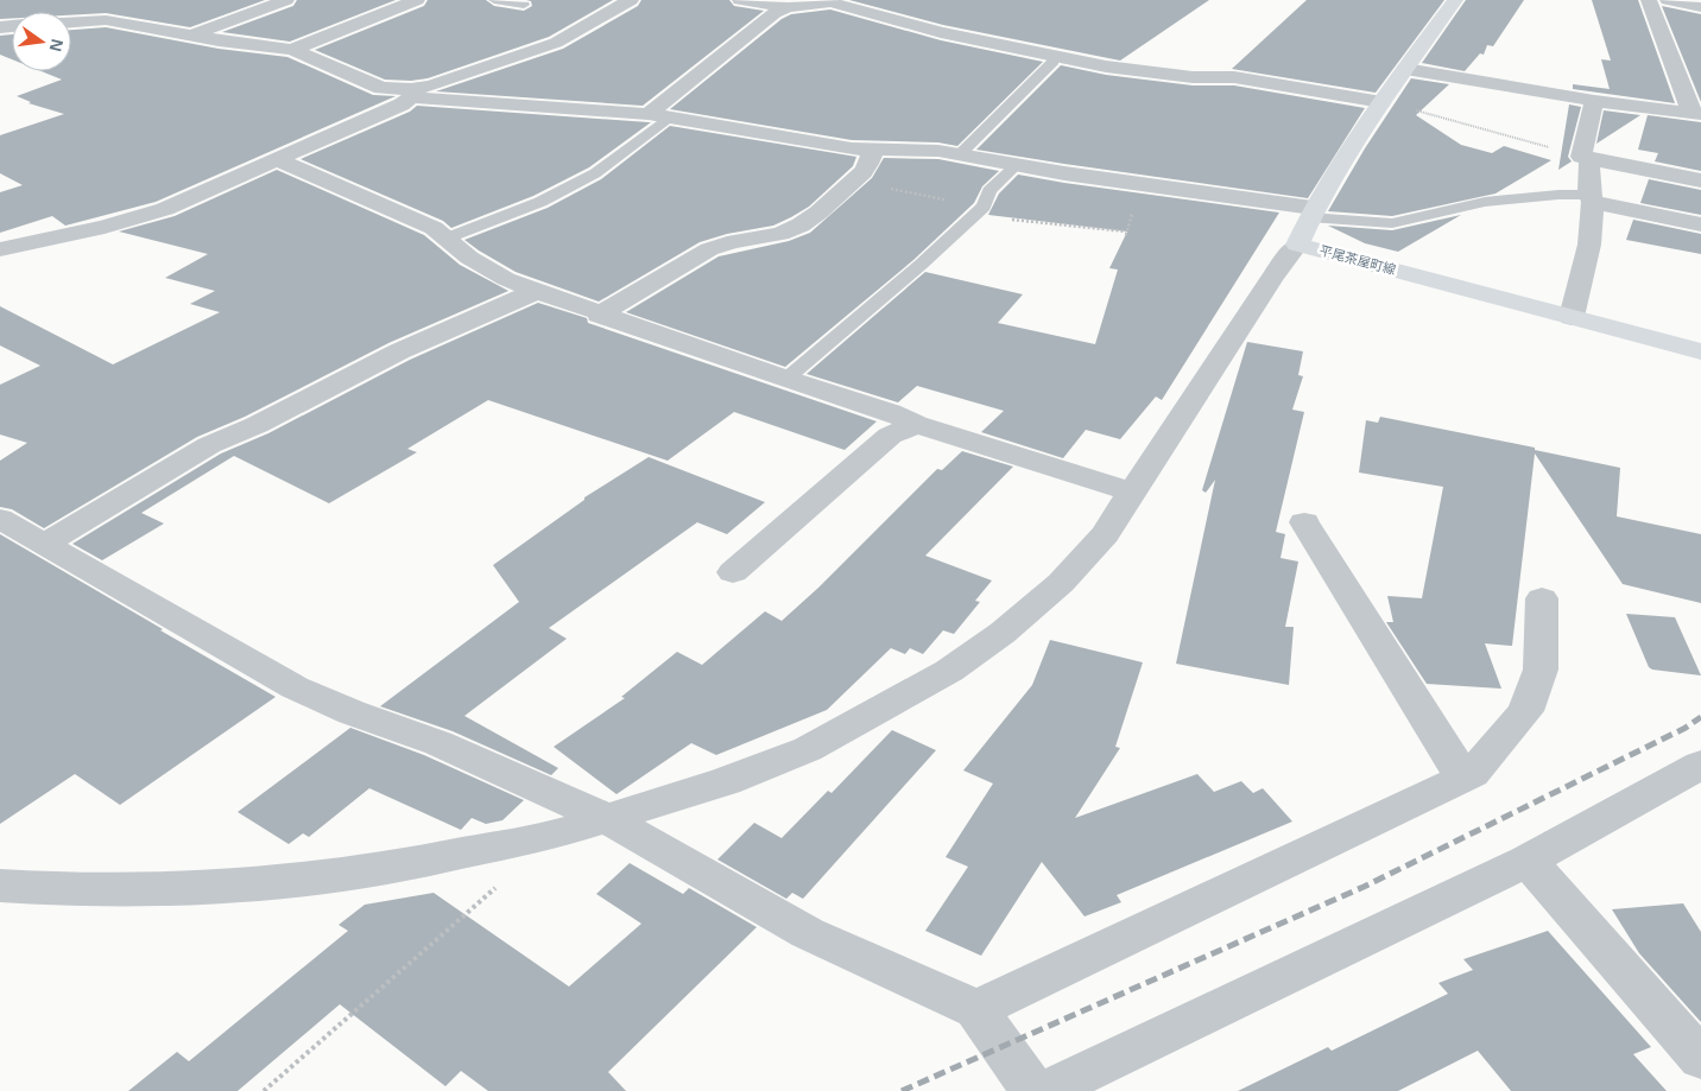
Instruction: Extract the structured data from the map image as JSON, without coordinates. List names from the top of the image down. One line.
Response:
{"streets":{"main road":["平尾茶屋町線"]},"north":"right"}
